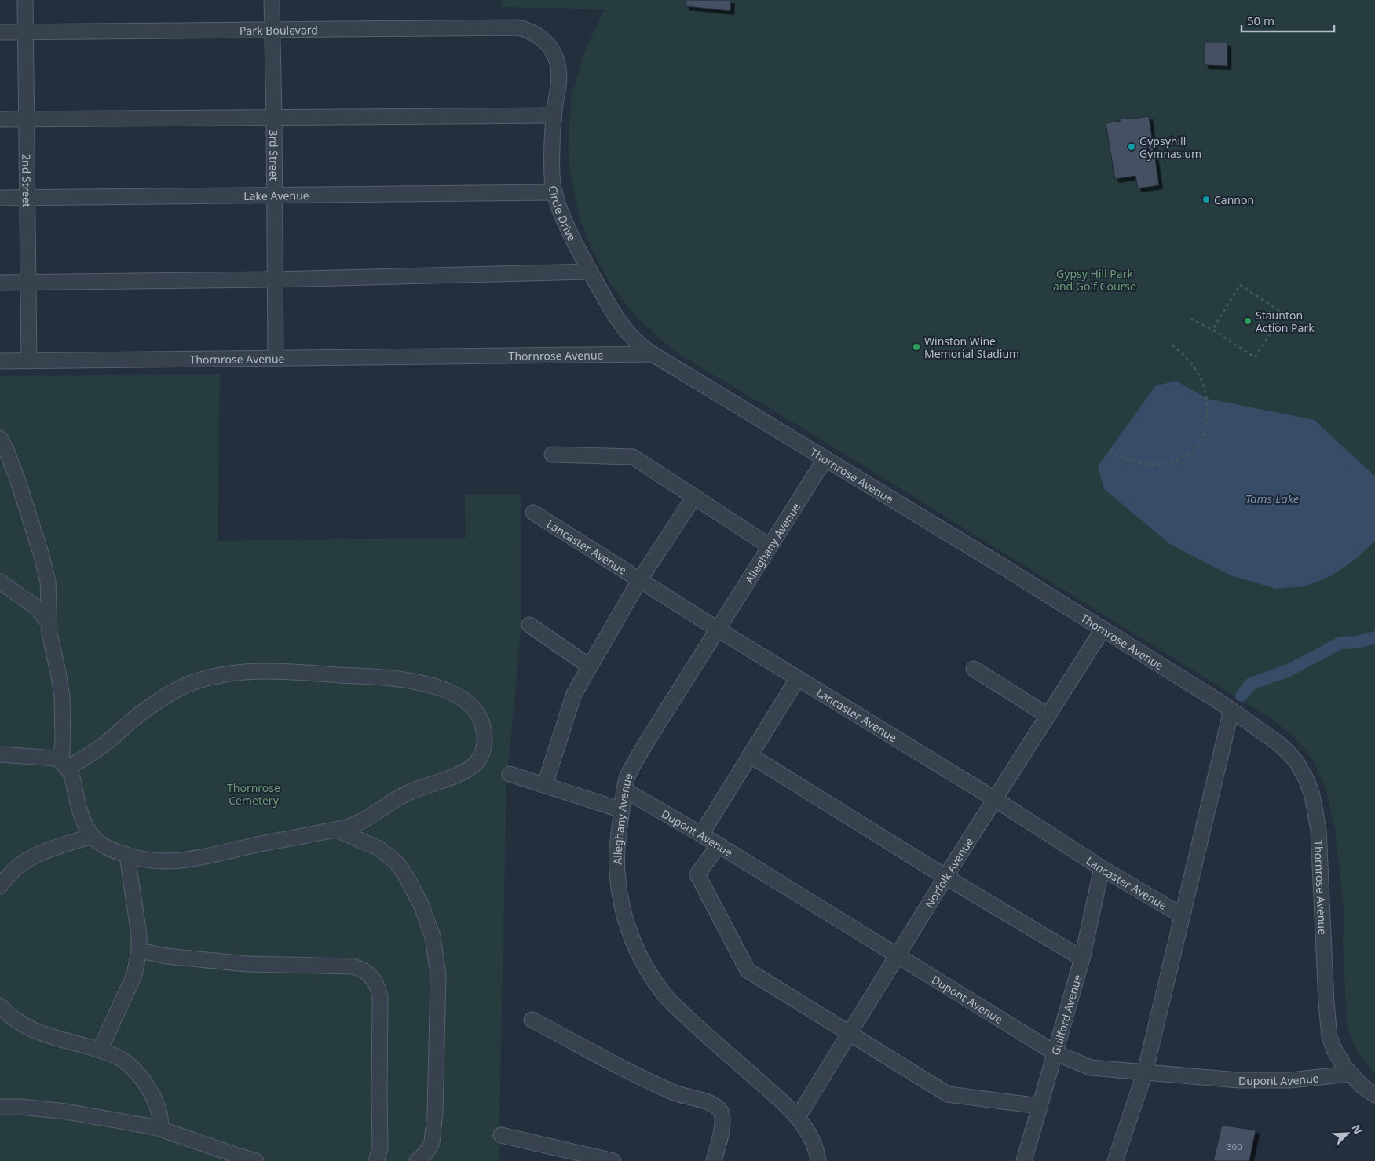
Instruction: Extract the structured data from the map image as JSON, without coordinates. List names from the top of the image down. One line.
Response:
{"streets":{"street":["Park Boulevard","3rd Street","2nd Street","Lake Avenue","Circle Drive","Thornrose Avenue","Alleghany Avenue","Lancaster Avenue","Dupont Avenue","Norfolk Avenue","Guilford Avenue"]},"crossings":[["Park Boulevard","3rd Street"],["Park Boulevard","2nd Street"],["Park Boulevard","Circle Drive"],["3rd Street","Lake Avenue"],["3rd Street","Thornrose Avenue"],["2nd Street","Lake Avenue"],["2nd Street","Thornrose Avenue"],["Lake Avenue","Circle Drive"],["Circle Drive","Thornrose Avenue"],["Thornrose Avenue","Alleghany Avenue"],["Thornrose Avenue","Dupont Avenue"],["Thornrose Avenue","Norfolk Avenue"],["Alleghany Avenue","Lancaster Avenue"],["Alleghany Avenue","Dupont Avenue"],["Alleghany Avenue","Norfolk Avenue"],["Lancaster Avenue","Norfolk Avenue"],["Lancaster Avenue","Guilford Avenue"],["Dupont Avenue","Norfolk Avenue"],["Dupont Avenue","Guilford Avenue"]],"water":["Tams Lake"],"parks":["Gypsy Hill Park and Golf Course","Thornrose Cemetery"],"places":["Gypsyhill Gymnasium","Cannon","Staunton Action Park","Winston Wine Memorial Stadium"],"house_numbers":["300"],"scale_bar":"50 m","north":"top right"}
